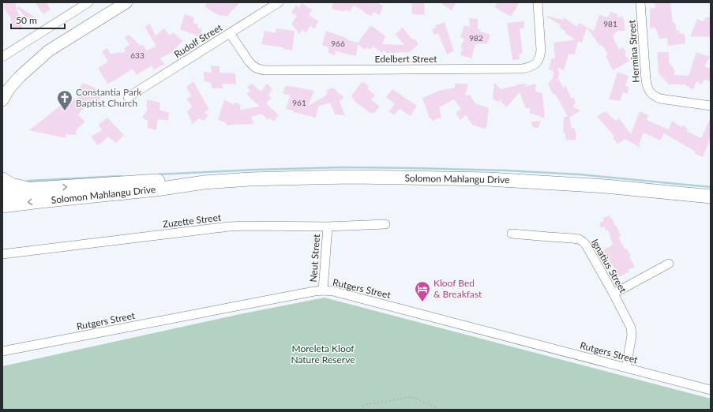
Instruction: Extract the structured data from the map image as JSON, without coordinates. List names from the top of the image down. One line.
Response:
{"streets":{"main road":["Solomon Mahlangu Drive"],"street":["Rudolf Street","Hermina Street","Edelbert Street","Zuzette Street","Neut Street","Ignatius Street","Rutgers Street"]},"crossings":[["Rudolf Street","Edelbert Street"],["Zuzette Street","Neut Street"],["Neut Street","Rutgers Street"],["Ignatius Street","Rutgers Street"]],"parks":["Moreleta Kloof Nature Reserve"],"places":{"church":["Constantia Park Baptist Church"],"hotel":["Kloof Bed & Breakfast"]},"house_numbers":["981","982","966","633","961"],"scale_bar":"50 m"}
